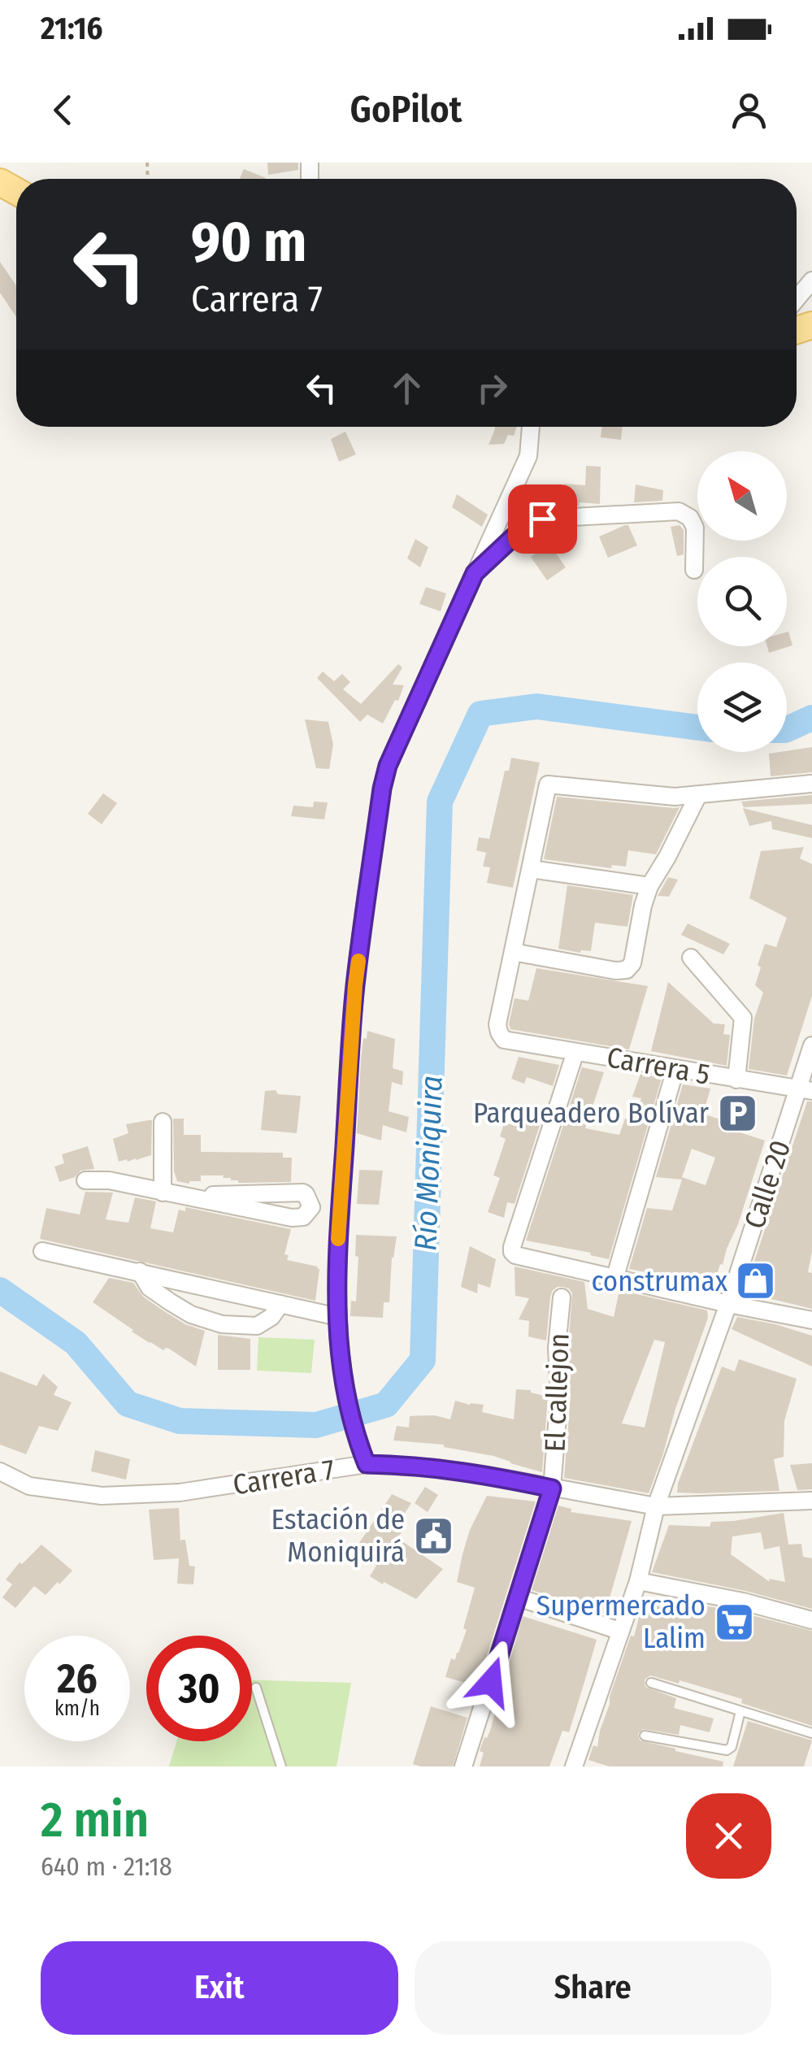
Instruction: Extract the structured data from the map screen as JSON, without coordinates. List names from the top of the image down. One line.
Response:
{"streets":{"street":["Carrera 5","Calle 20","El callejon","Carrera 7"]},"crossings":[["Carrera 5","Calle 20"],["Calle 20","Carrera 7"],["El callejon","Carrera 7"]],"water":["Río Moniquira"],"places":{"parking":["Parqueadero Bolívar"],"shop":["construmax"],"public building":["Estación de Moniquirá"],"supermarket":["Supermercado Lalim"]},"north":"top left","page":{"status":"21:16","header":"GoPilot","turn":["90 m","Carrera 7"],"speed":"26 km/h","limit":"30","heading":["2 min","640 m · 21:18"],"buttons":["Exit","Share"]}}
